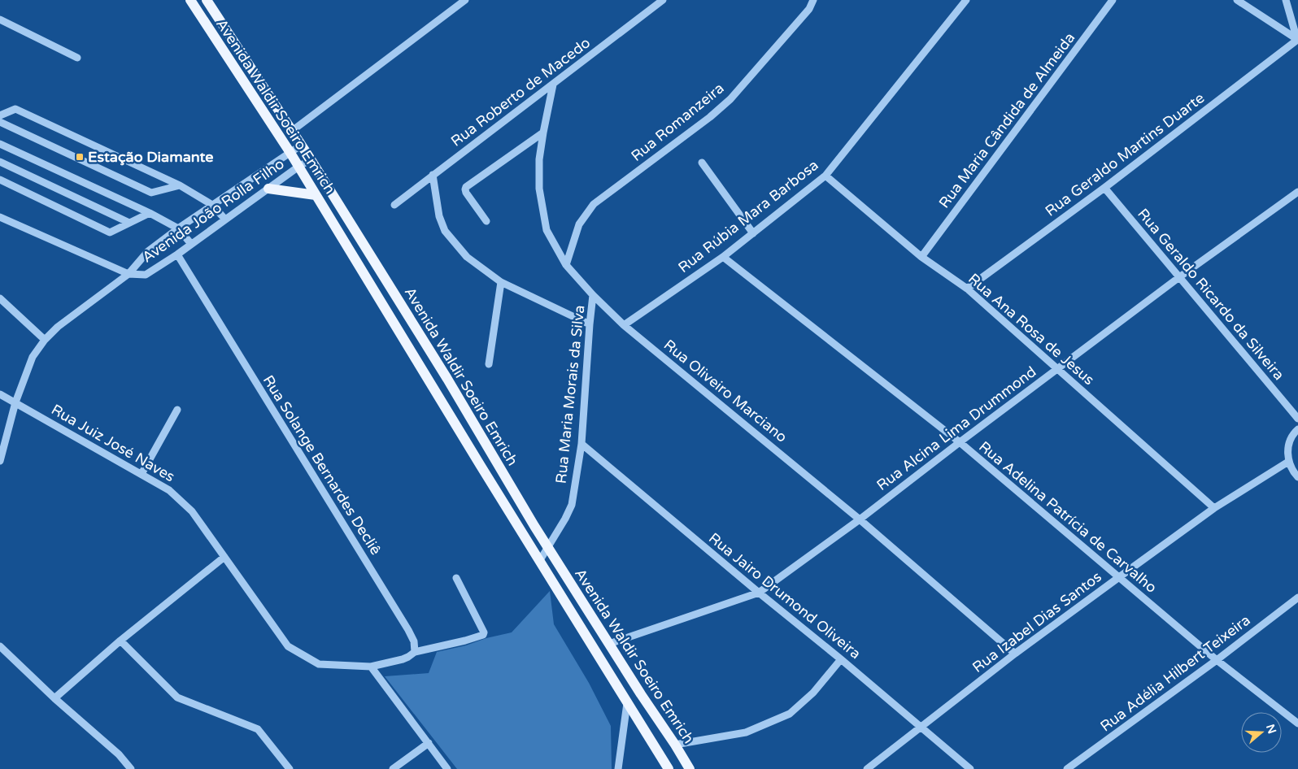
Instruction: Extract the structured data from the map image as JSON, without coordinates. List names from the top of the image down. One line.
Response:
{"streets":{"main road":["Avenida Waldir Soeiro Emrich"],"street":["Rua Roberto de Macedo","Rua Maria Cândida de Almeida","Rua Romanzeira","Rua Geraldo Martins Duarte","Avenida João Rolla Filho","Rua Rúbia Mara Barbosa","Rua Geraldo Ricardo da Silveira","Rua Ana Rosa de Jesus","Rua Oliveiro Marciano","Rua Maria Morais da Silva","Rua Alcina Lima Drummond","Rua Juiz José Naves","Rua Solange Bernardes Decliê","Rua Adelina Patrícia de Carvalho","Rua Jairo Drumond Oliveira","Rua Izabel Dias Santos","Rua Adélia Hilbert Teixeira"]},"crossings":[["Rua Roberto de Macedo","Rua Oliveiro Marciano"],["Avenida Waldir Soeiro Emrich","Avenida João Rolla Filho"],["Avenida Waldir Soeiro Emrich","Rua Maria Morais da Silva"],["Avenida Waldir Soeiro Emrich","Rua Alcina Lima Drummond"],["Rua Maria Cândida de Almeida","Rua Ana Rosa de Jesus"],["Rua Romanzeira","Rua Oliveiro Marciano"],["Rua Geraldo Martins Duarte","Rua Geraldo Ricardo da Silveira"],["Rua Geraldo Martins Duarte","Rua Ana Rosa de Jesus"],["Avenida João Rolla Filho","Rua Juiz José Naves"],["Avenida João Rolla Filho","Rua Solange Bernardes Decliê"],["Rua Rúbia Mara Barbosa","Rua Ana Rosa de Jesus"],["Rua Rúbia Mara Barbosa","Rua Oliveiro Marciano"],["Rua Rúbia Mara Barbosa","Rua Adelina Patrícia de Carvalho"],["Rua Geraldo Ricardo da Silveira","Rua Alcina Lima Drummond"],["Rua Ana Rosa de Jesus","Rua Alcina Lima Drummond"],["Rua Ana Rosa de Jesus","Rua Izabel Dias Santos"],["Rua Oliveiro Marciano","Rua Maria Morais da Silva"],["Rua Oliveiro Marciano","Rua Alcina Lima Drummond"],["Rua Oliveiro Marciano","Rua Izabel Dias Santos"],["Rua Maria Morais da Silva","Rua Jairo Drumond Oliveira"],["Rua Alcina Lima Drummond","Rua Adelina Patrícia de Carvalho"],["Rua Alcina Lima Drummond","Rua Jairo Drumond Oliveira"],["Rua Adelina Patrícia de Carvalho","Rua Izabel Dias Santos"],["Rua Adelina Patrícia de Carvalho","Rua Adélia Hilbert Teixeira"],["Rua Jairo Drumond Oliveira","Rua Izabel Dias Santos"]],"places":{"transit":["Estação Diamante"]},"north":"right"}
